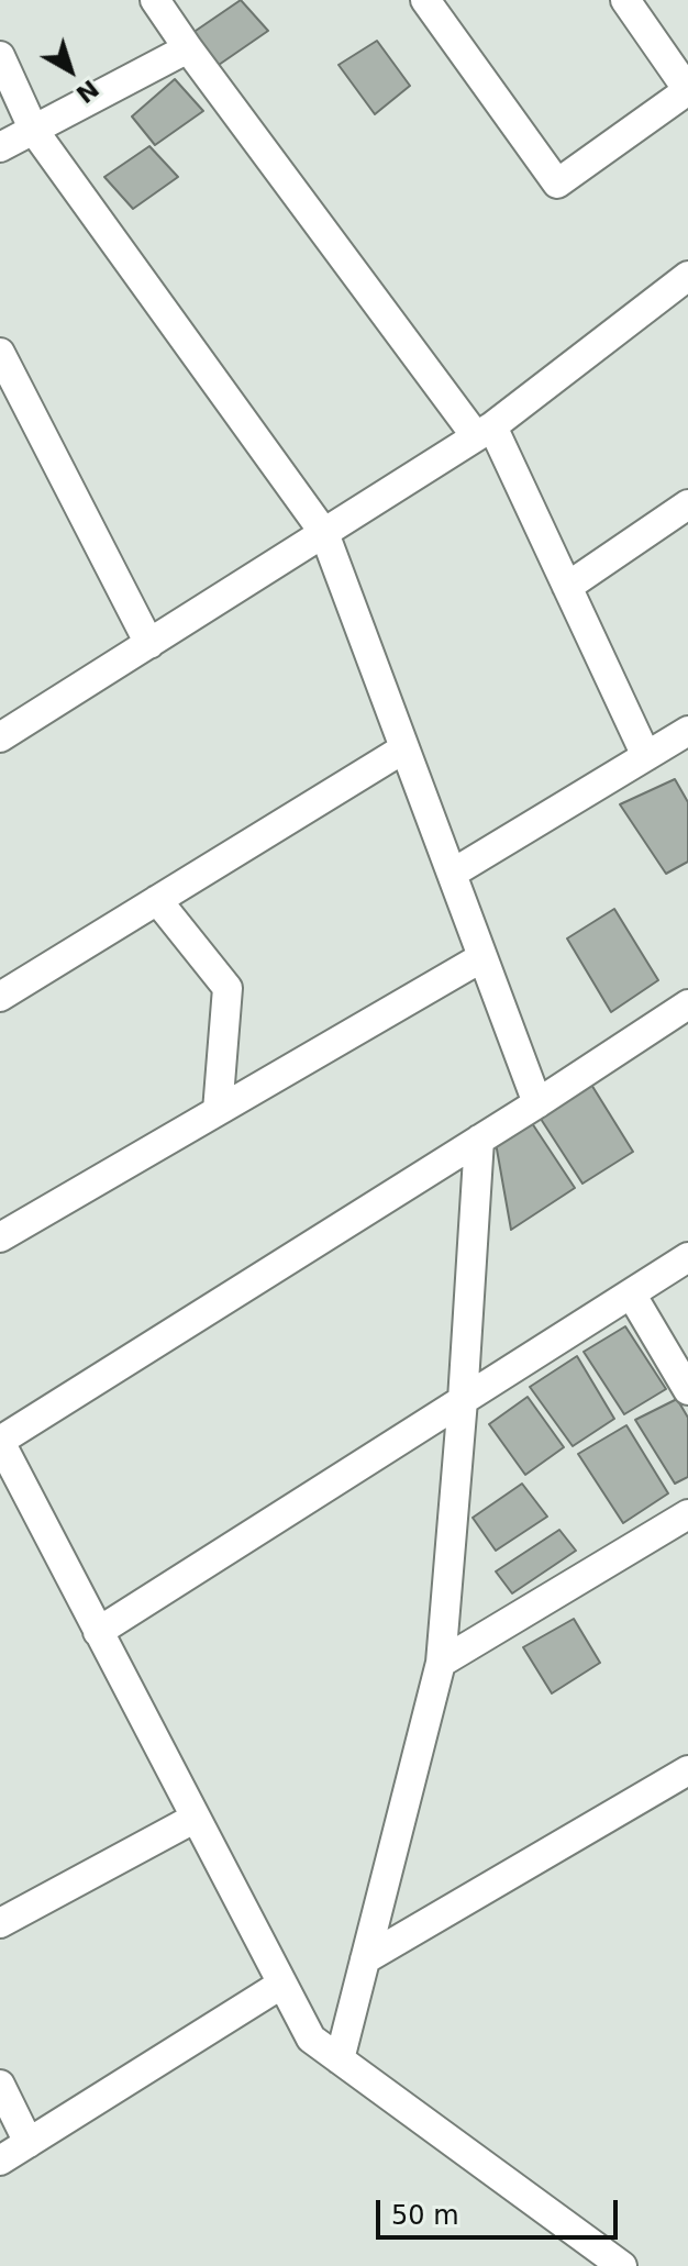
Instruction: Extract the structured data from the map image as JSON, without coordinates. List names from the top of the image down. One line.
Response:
{"scale_bar":"50 m","north":"bottom right"}
